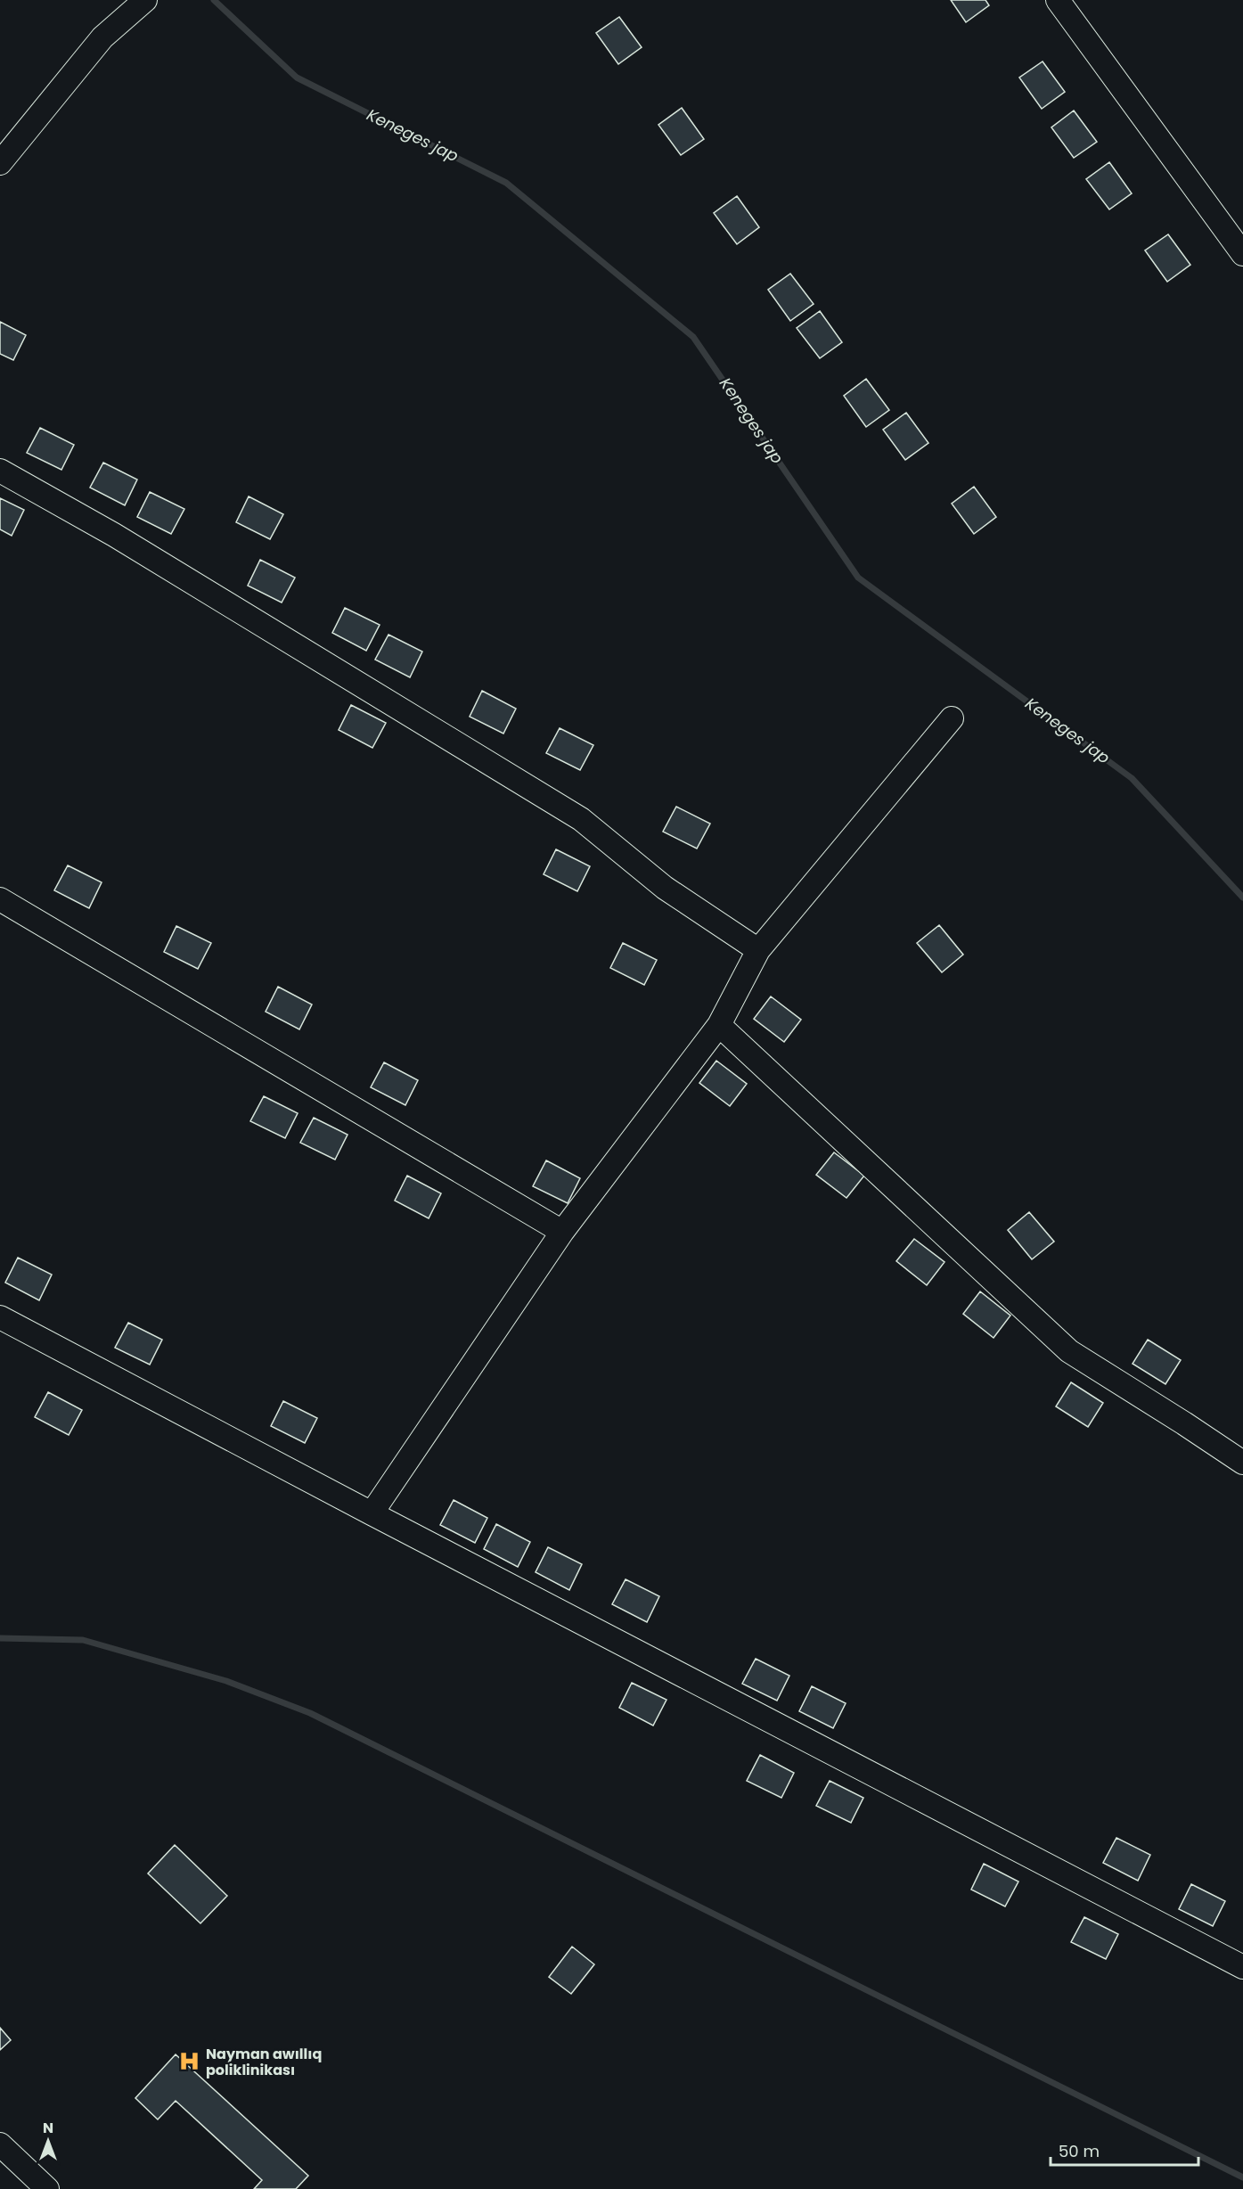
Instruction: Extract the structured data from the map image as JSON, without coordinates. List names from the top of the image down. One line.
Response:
{"water":["Keneges jap"],"places":{"hospital":["Nayman awıllıq poliklinikası"]},"scale_bar":"50 m","north":"top"}
